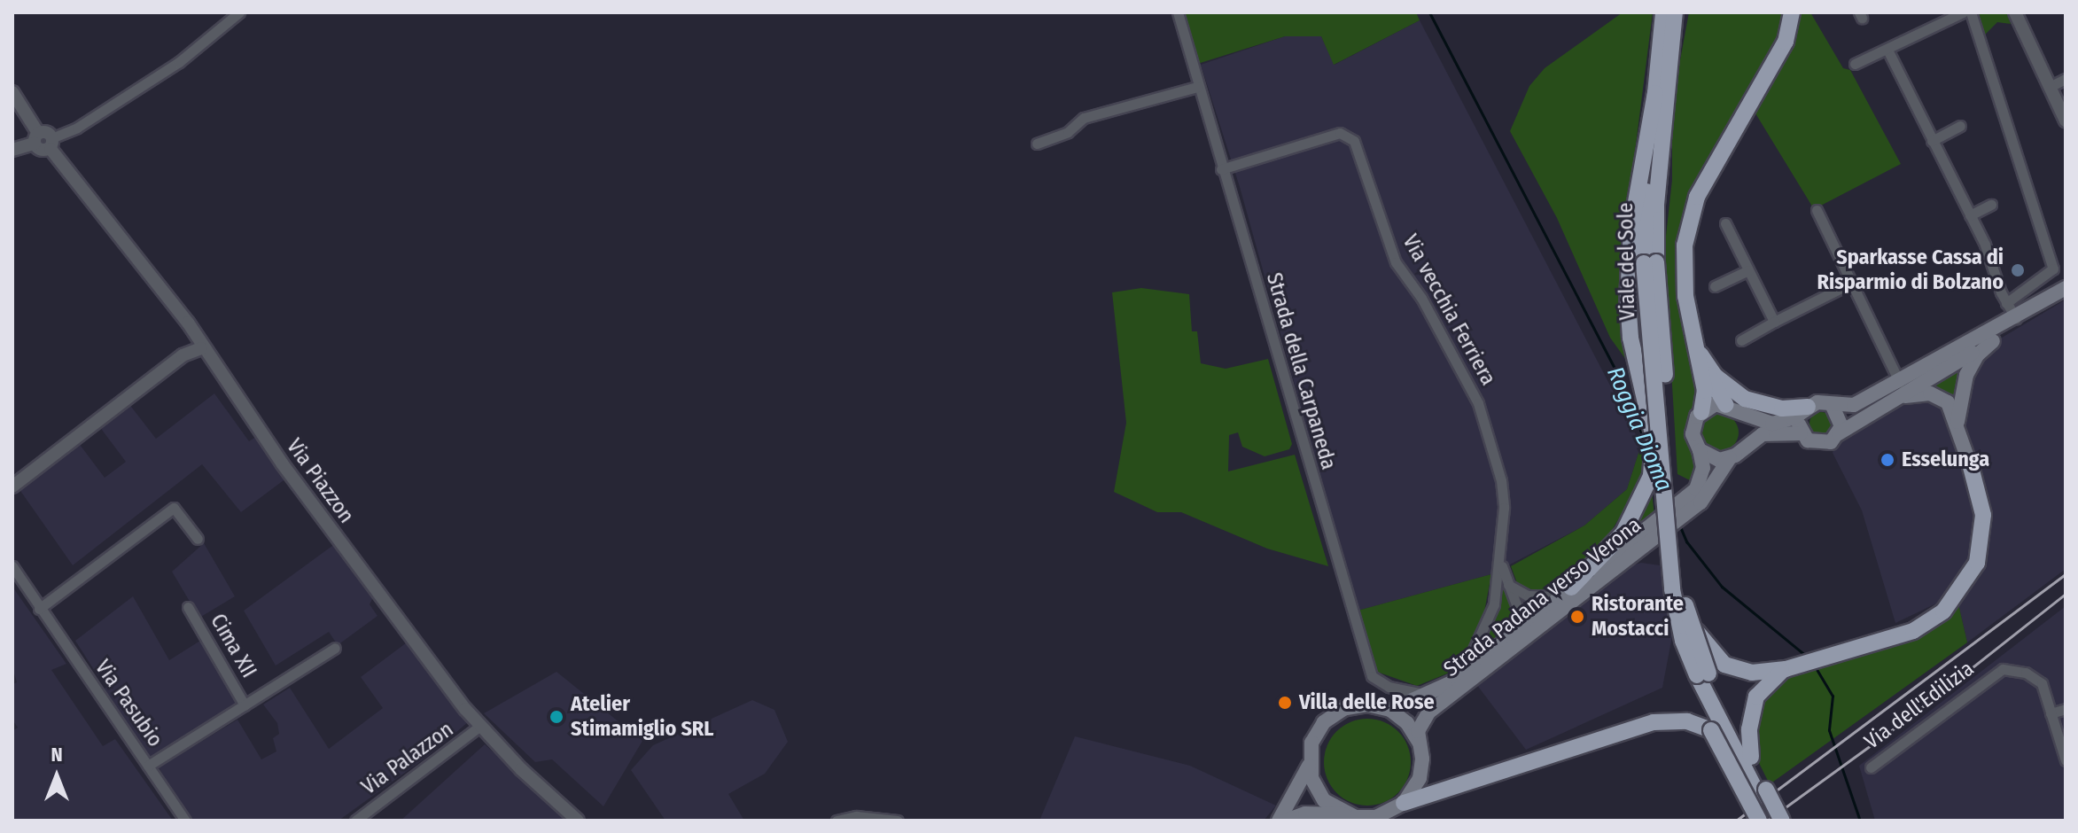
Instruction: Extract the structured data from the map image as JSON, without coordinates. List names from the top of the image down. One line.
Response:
{"streets":{"highway":["Viale del Sole"],"main road":["Strada Padana verso Verona"],"street":["Via vecchia Ferriera","Strada della Carpaneda","Via Piazzon","Cima XII","Via Pasubio","Via dell'Edilizia","Via Palazzon"]},"crossings":[["Via vecchia Ferriera","Strada della Carpaneda"],["Via vecchia Ferriera","Strada Padana verso Verona"],["Strada della Carpaneda","Strada Padana verso Verona"],["Via Piazzon","Via Palazzon"],["Cima XII","Via Pasubio"]],"water":["Roggia Dioma"],"places":["Sparkasse Cassa di Risparmio di Bolzano","Esselunga","Ristorante Mostacci","Villa delle Rose","Atelier Stimamiglio SRL"],"north":"top"}
